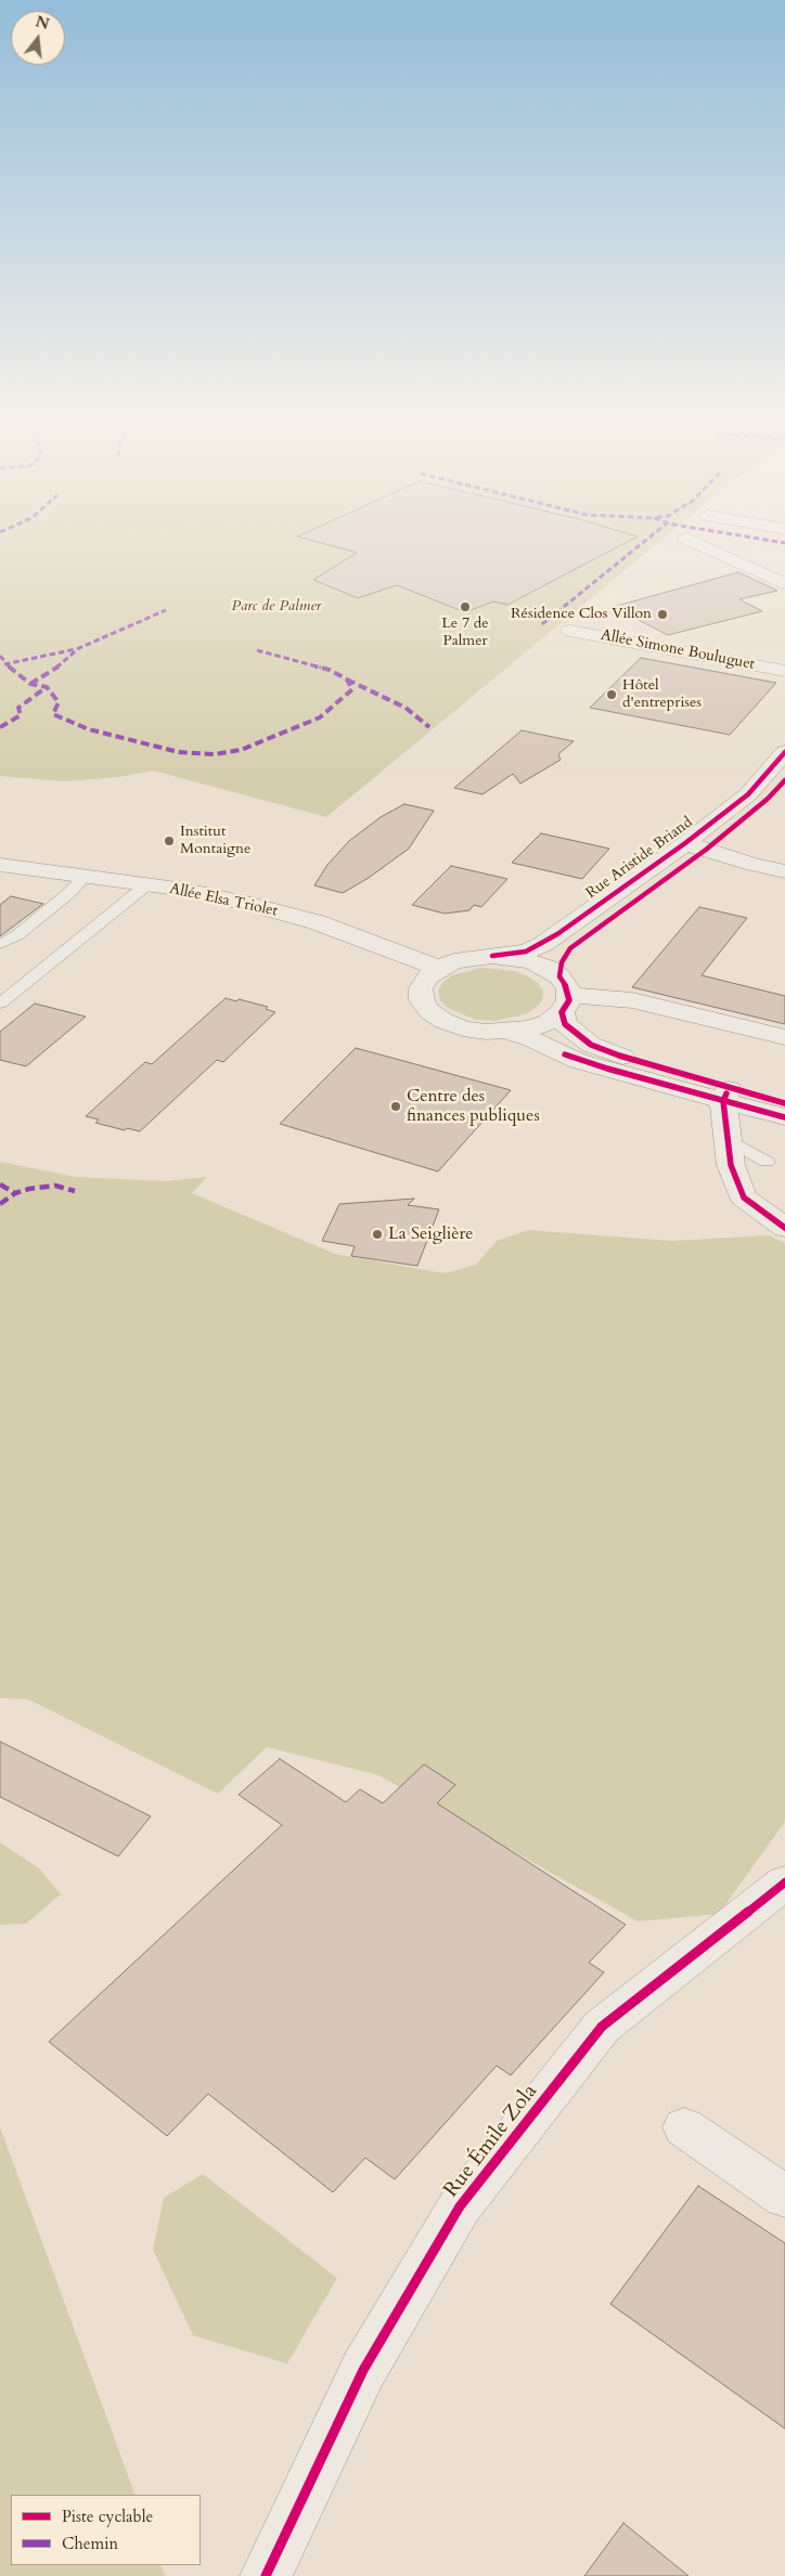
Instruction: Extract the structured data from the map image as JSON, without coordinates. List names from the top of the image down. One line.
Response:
{"streets":{"street":["Allée Simone Bouluguet","Rue Aristide Briand","Allée Elsa Triolet","Rue Émile Zola"]},"crossings":[["Rue Aristide Briand","Allée Elsa Triolet"]],"parks":["Parc de Palmer"],"places":["Le 7 de Palmer","Résidence Clos Villon","Hôtel d'entreprises","Institut Montaigne","Centre des finances publiques","La Seiglière"],"legend":["Piste cyclable","Chemin"],"north":"top"}
